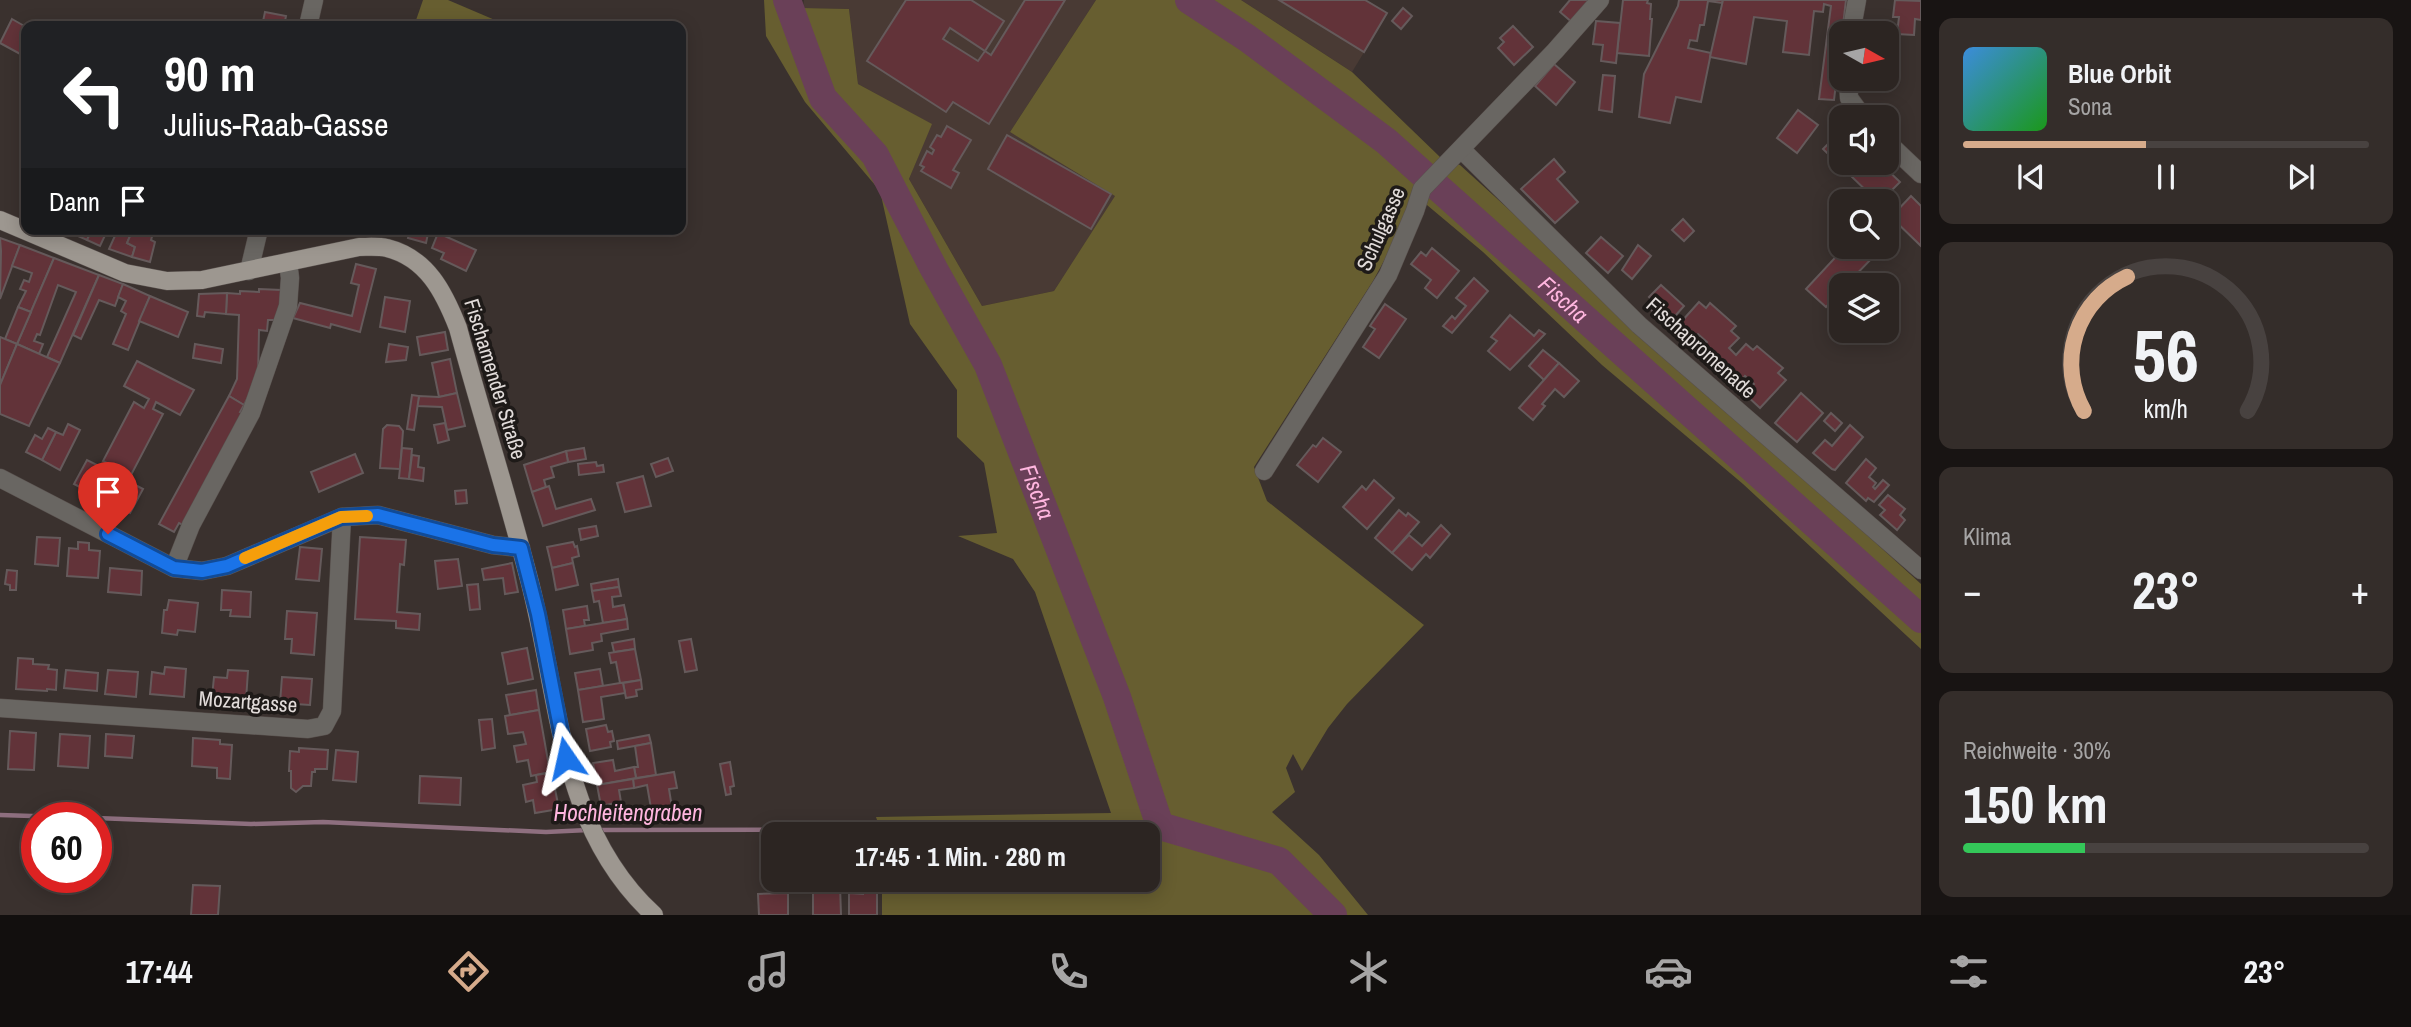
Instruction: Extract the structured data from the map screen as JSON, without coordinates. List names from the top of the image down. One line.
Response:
{"streets":{"main road":["Fischamender Straße"],"street":["Schulgasse","Fischapromenade","Mozartgasse"]},"crossings":[["Schulgasse","Fischapromenade"]],"water":["Fischa","Hochleitengraben"],"north":"right","page":{"turn":["90 m","Julius-Raab-Gasse"],"song":["Blue Orbit","Sona"],"then":"Dann","tile":["Klima",["Reichweite · 30%","150 km"]],"heat":["−","23°","+"],"limit":"60","trip":"17:45 · 1 Min. · 280 m","tabs":["17:44","23°"],"gauge":["56","km/h"]}}
